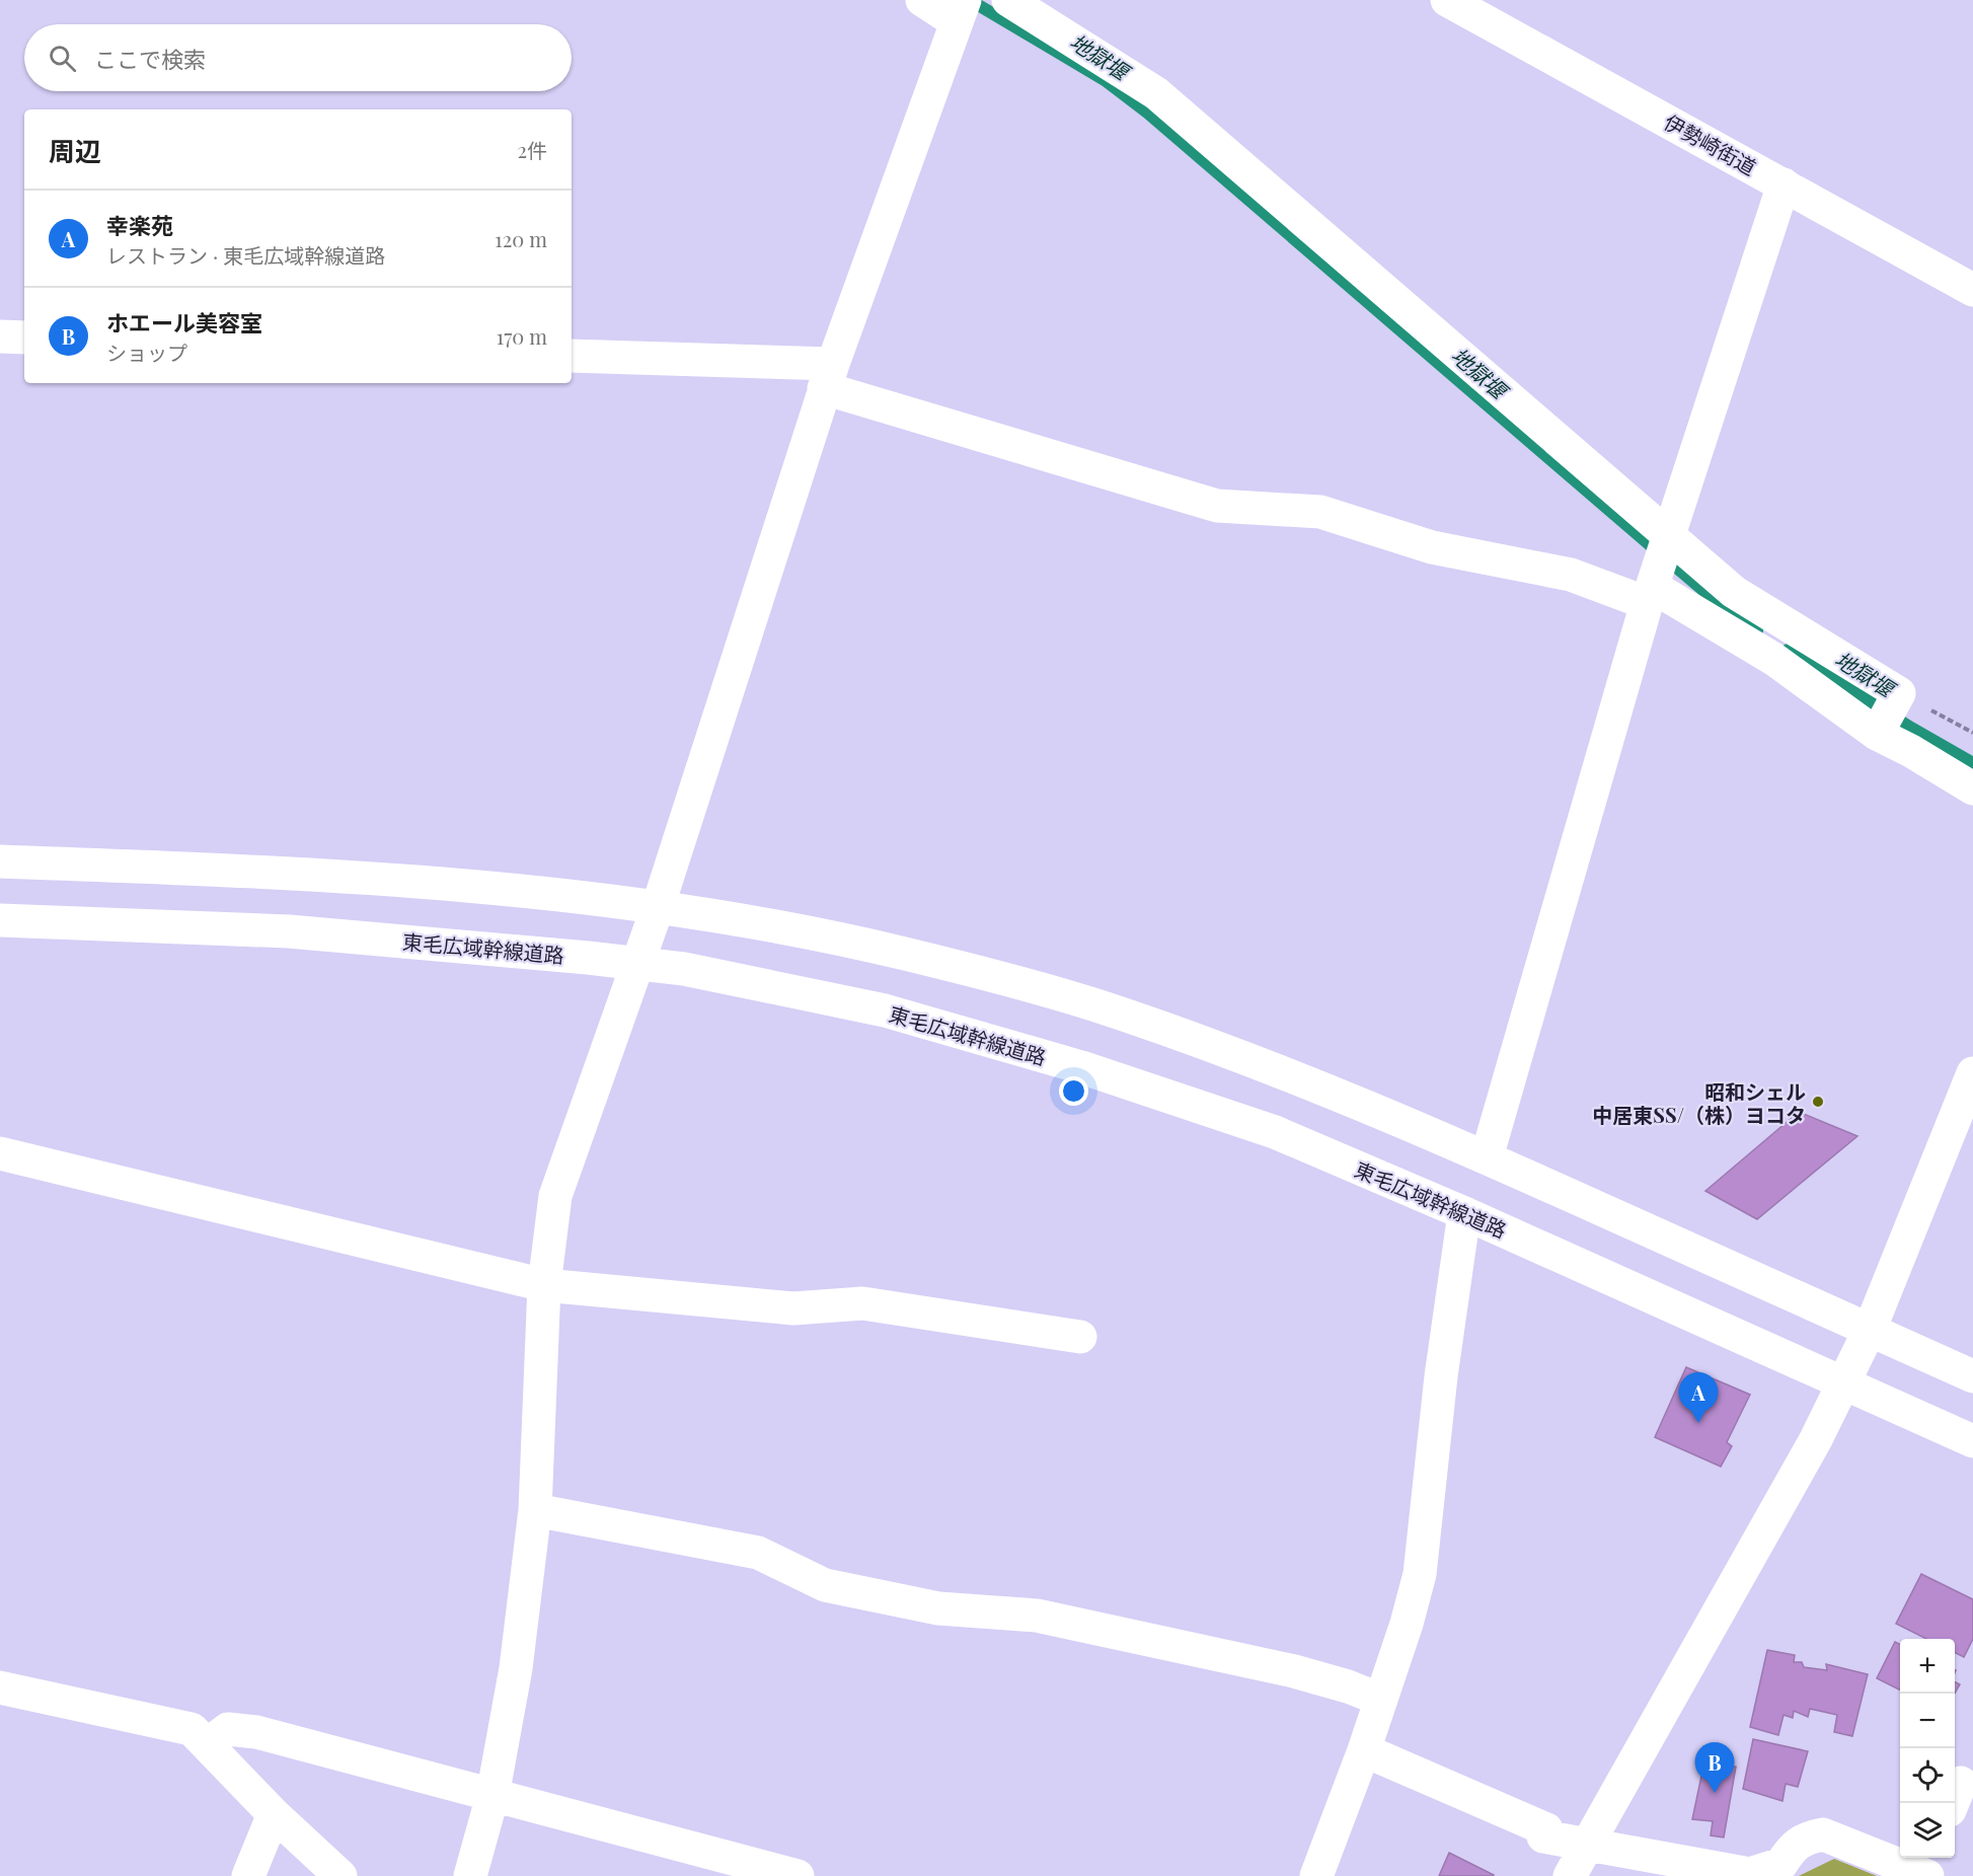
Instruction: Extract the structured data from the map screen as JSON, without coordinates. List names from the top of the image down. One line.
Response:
{"streets":{"main road":["伊勢崎街道","東毛広域幹線道路"]},"water":["地獄堰"],"places":["昭和シェル 中居東SS/（株）ヨコタ"],"page":{"search":"ここで検索","heading":["周辺","2件"],"list":[{"mark":"A","name":"幸楽苑","note":"レストラン · 東毛広域幹線道路","value":"120 m"},{"mark":"B","name":"ホエール美容室","note":"ショップ","value":"170 m"}],"pins":["A","B"],"map_buttons":["+","−"]}}
